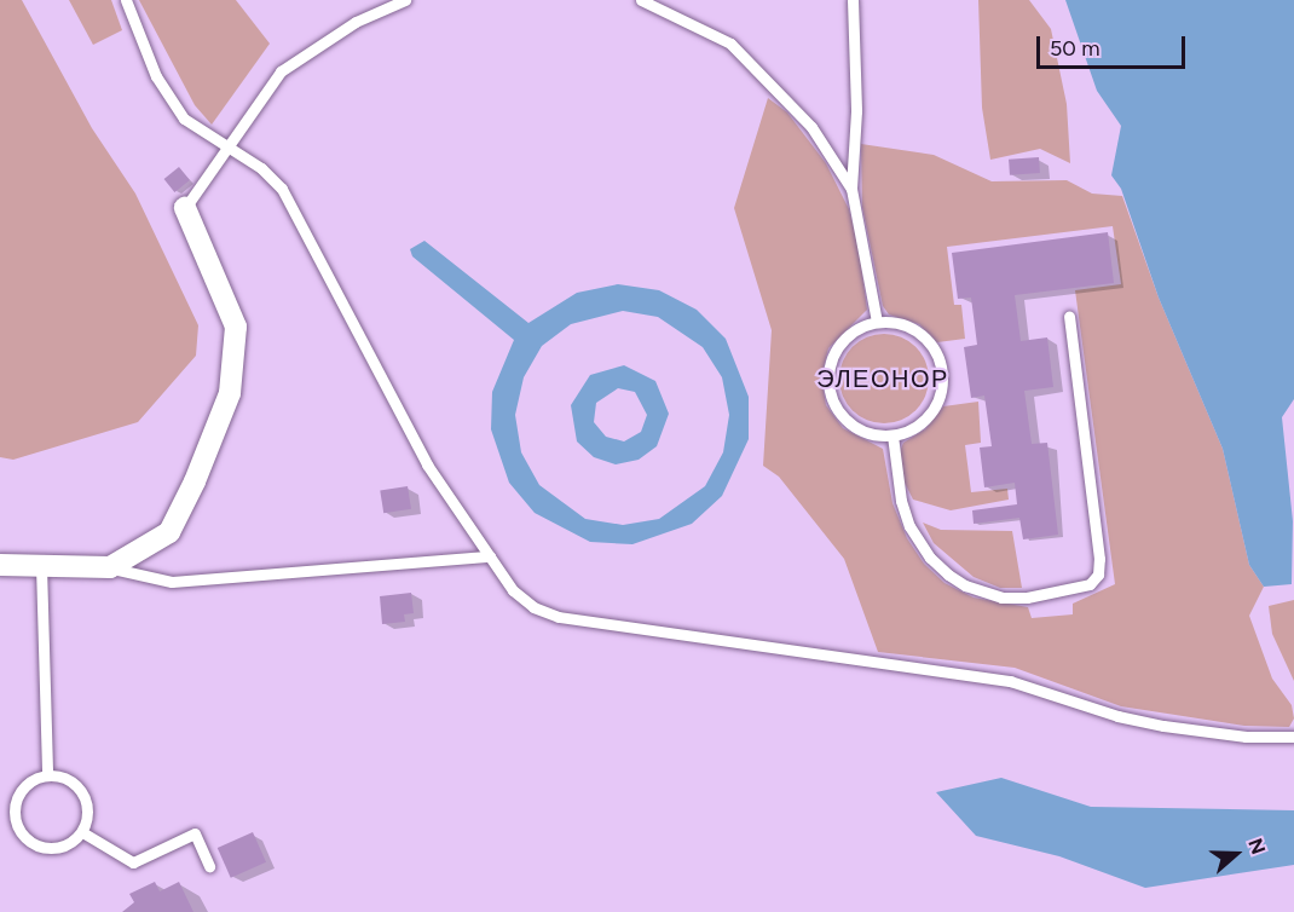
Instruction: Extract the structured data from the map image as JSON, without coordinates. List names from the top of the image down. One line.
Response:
{"districts":["ЭЛЕОНОР"],"scale_bar":"50 m","north":"right"}
